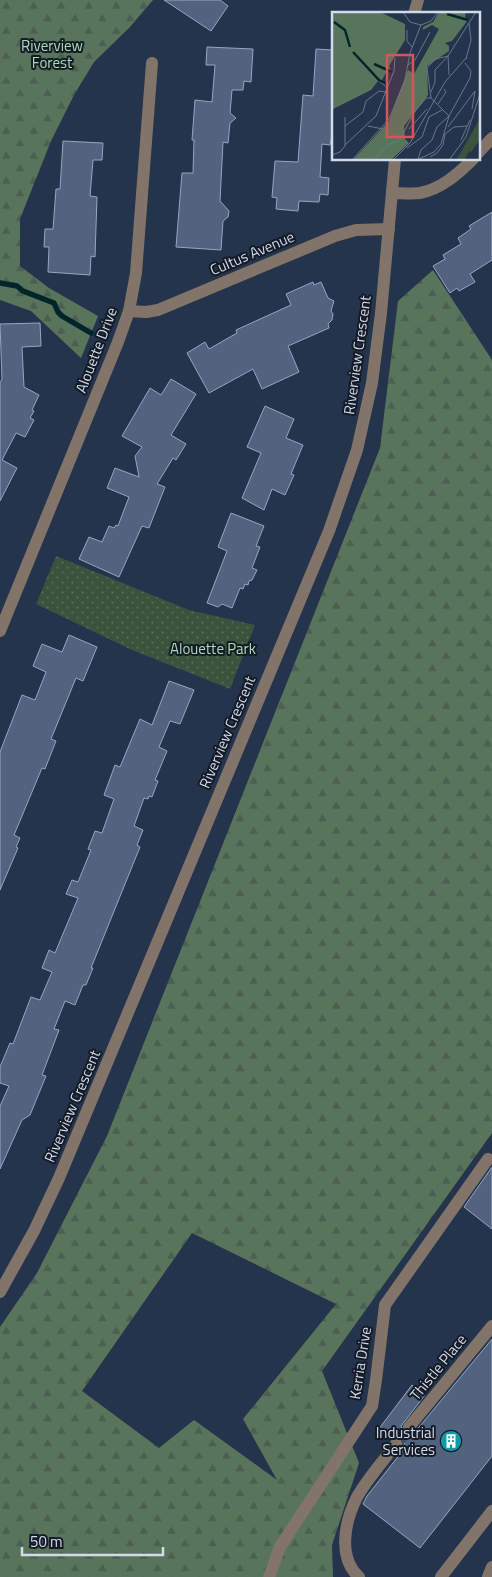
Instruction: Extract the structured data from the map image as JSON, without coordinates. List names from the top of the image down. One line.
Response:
{"streets":{"street":["Cultus Avenue","Alouette Drive","Riverview Crescent","Kerria Drive","Thistle Place"]},"crossings":[["Cultus Avenue","Alouette Drive"],["Cultus Avenue","Riverview Crescent"]],"parks":["Riverview Forest","Alouette Park"],"places":{"building":["Industrial Services"]},"scale_bar":"50 m"}
